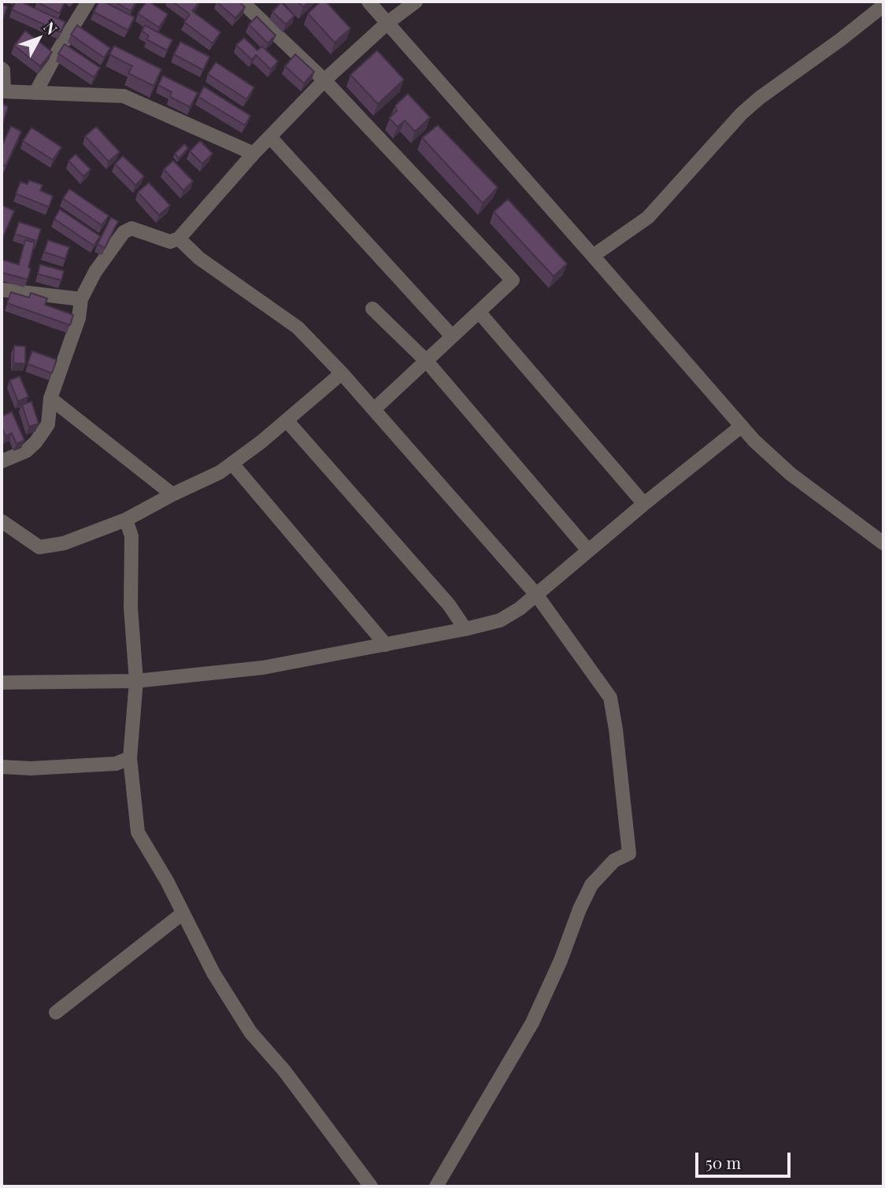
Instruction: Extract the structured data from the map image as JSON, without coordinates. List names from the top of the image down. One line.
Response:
{"scale_bar":"50 m","north":"top right"}
